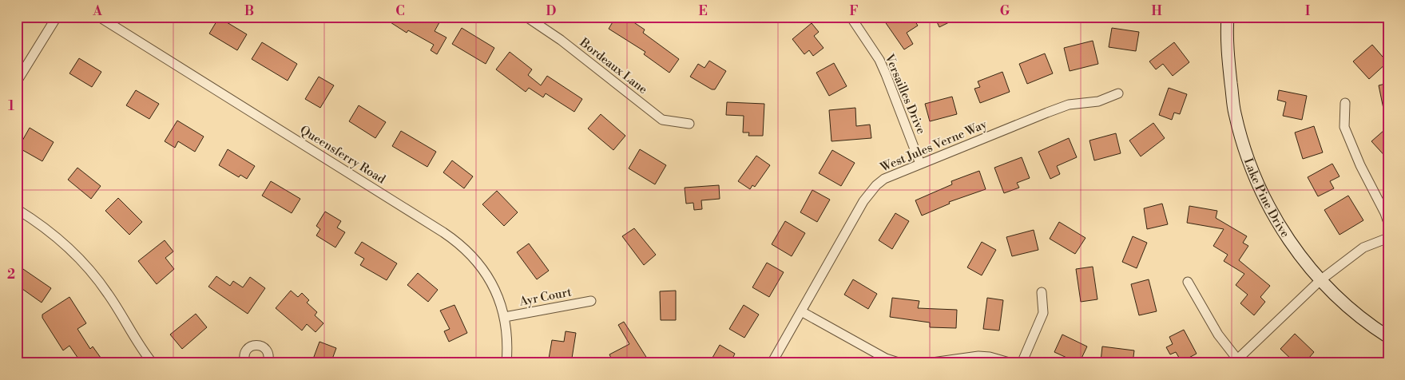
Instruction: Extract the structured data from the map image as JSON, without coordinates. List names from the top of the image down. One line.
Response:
{"streets":{"main road":["Lake Pine Drive"],"street":["Bordeaux Lane","Versailles Drive","West Jules Verne Way","Queensferry Road","Ayr Court"]},"crossings":[["Versailles Drive","West Jules Verne Way"],["Queensferry Road","Ayr Court"]],"grid":{"columns":["A","B","C","D","E","F","G","H","I"],"rows":["1","2"]}}
